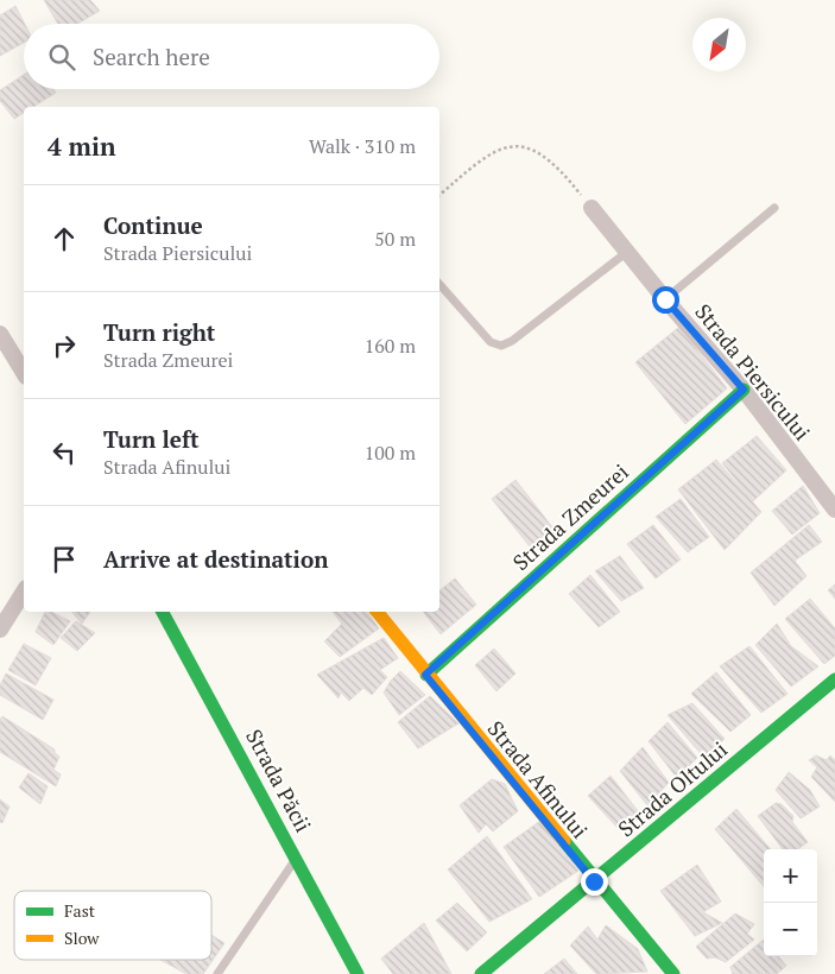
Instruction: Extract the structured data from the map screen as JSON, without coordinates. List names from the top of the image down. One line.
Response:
{"streets":{"street":["Strada Piersicului","Strada Zmeurei","Strada Afinului","Strada Păcii","Strada Oltului"]},"crossings":[["Strada Piersicului","Strada Zmeurei"],["Strada Zmeurei","Strada Afinului"],["Strada Afinului","Strada Oltului"]],"legend":["Fast","Slow"],"north":"bottom left","page":{"search":"Search here","heading":["4 min","Walk · 310 m"],"list":[["Continue","Strada Piersicului","50 m"],["Turn right","Strada Zmeurei","160 m"],["Turn left","Strada Afinului","100 m"],"Arrive at destination"],"map_buttons":["+","−"]}}
